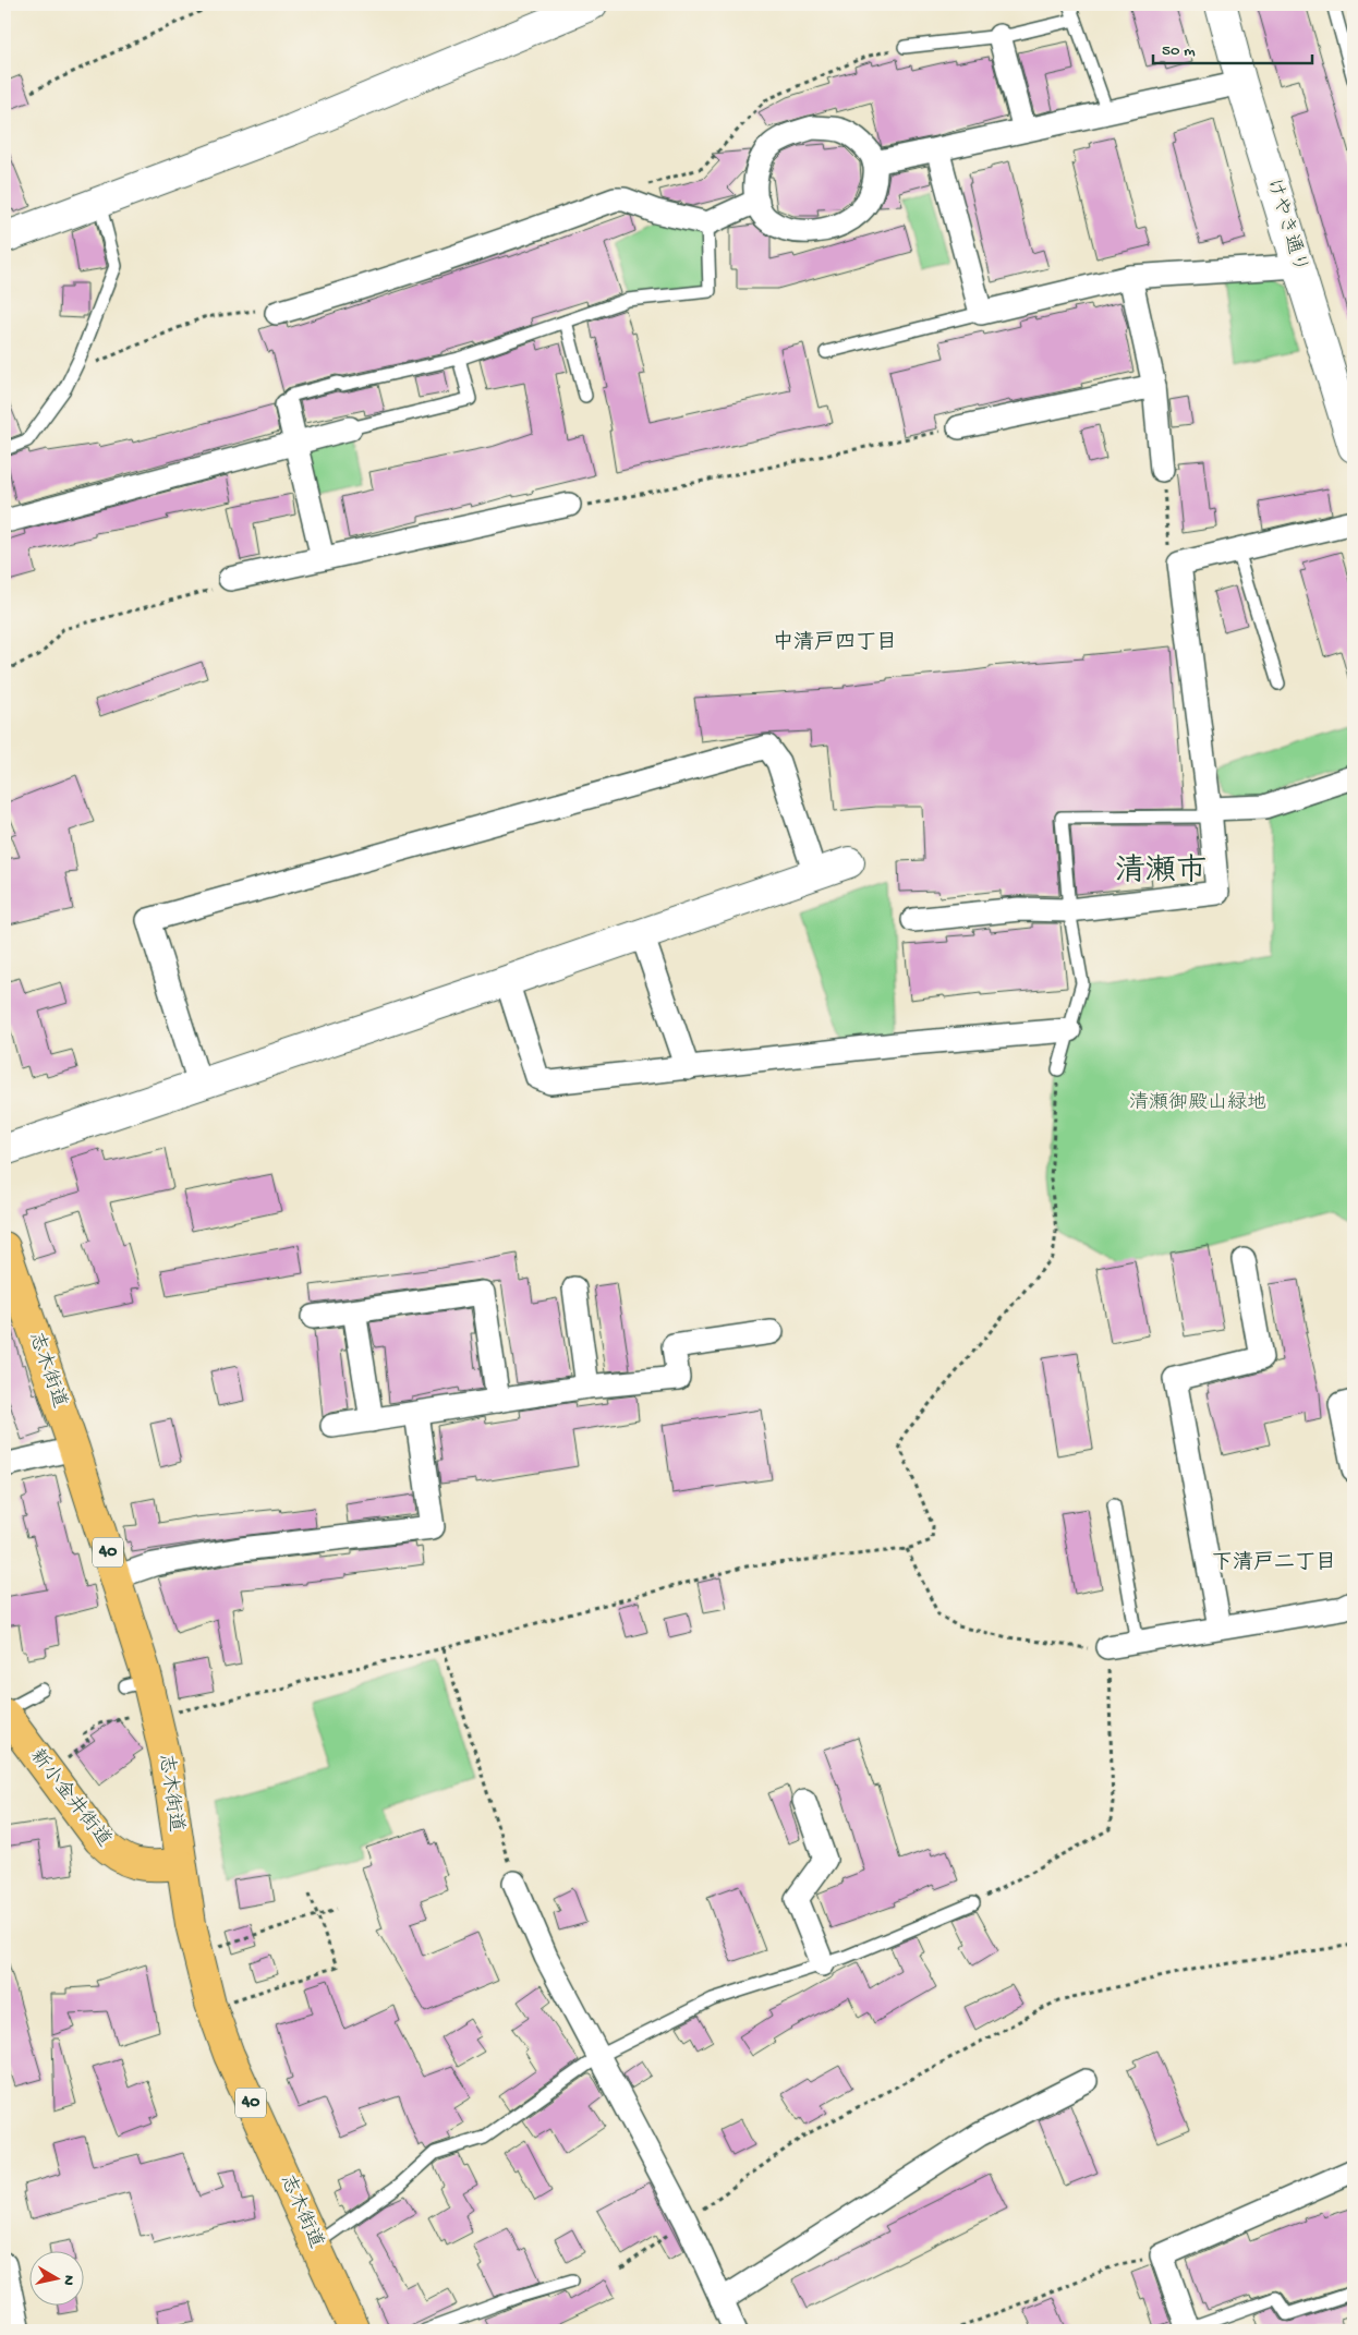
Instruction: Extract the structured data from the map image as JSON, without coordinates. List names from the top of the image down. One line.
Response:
{"streets":{"main road":["志木街道","40","新小金井街道"],"street":["けやき通り"]},"crossings":[["志木街道","新小金井街道"]],"districts":["中清戸四丁目","清瀬市","下清戸二丁目"],"parks":["清瀬御殿山緑地"],"scale_bar":"50 m","north":"right"}
